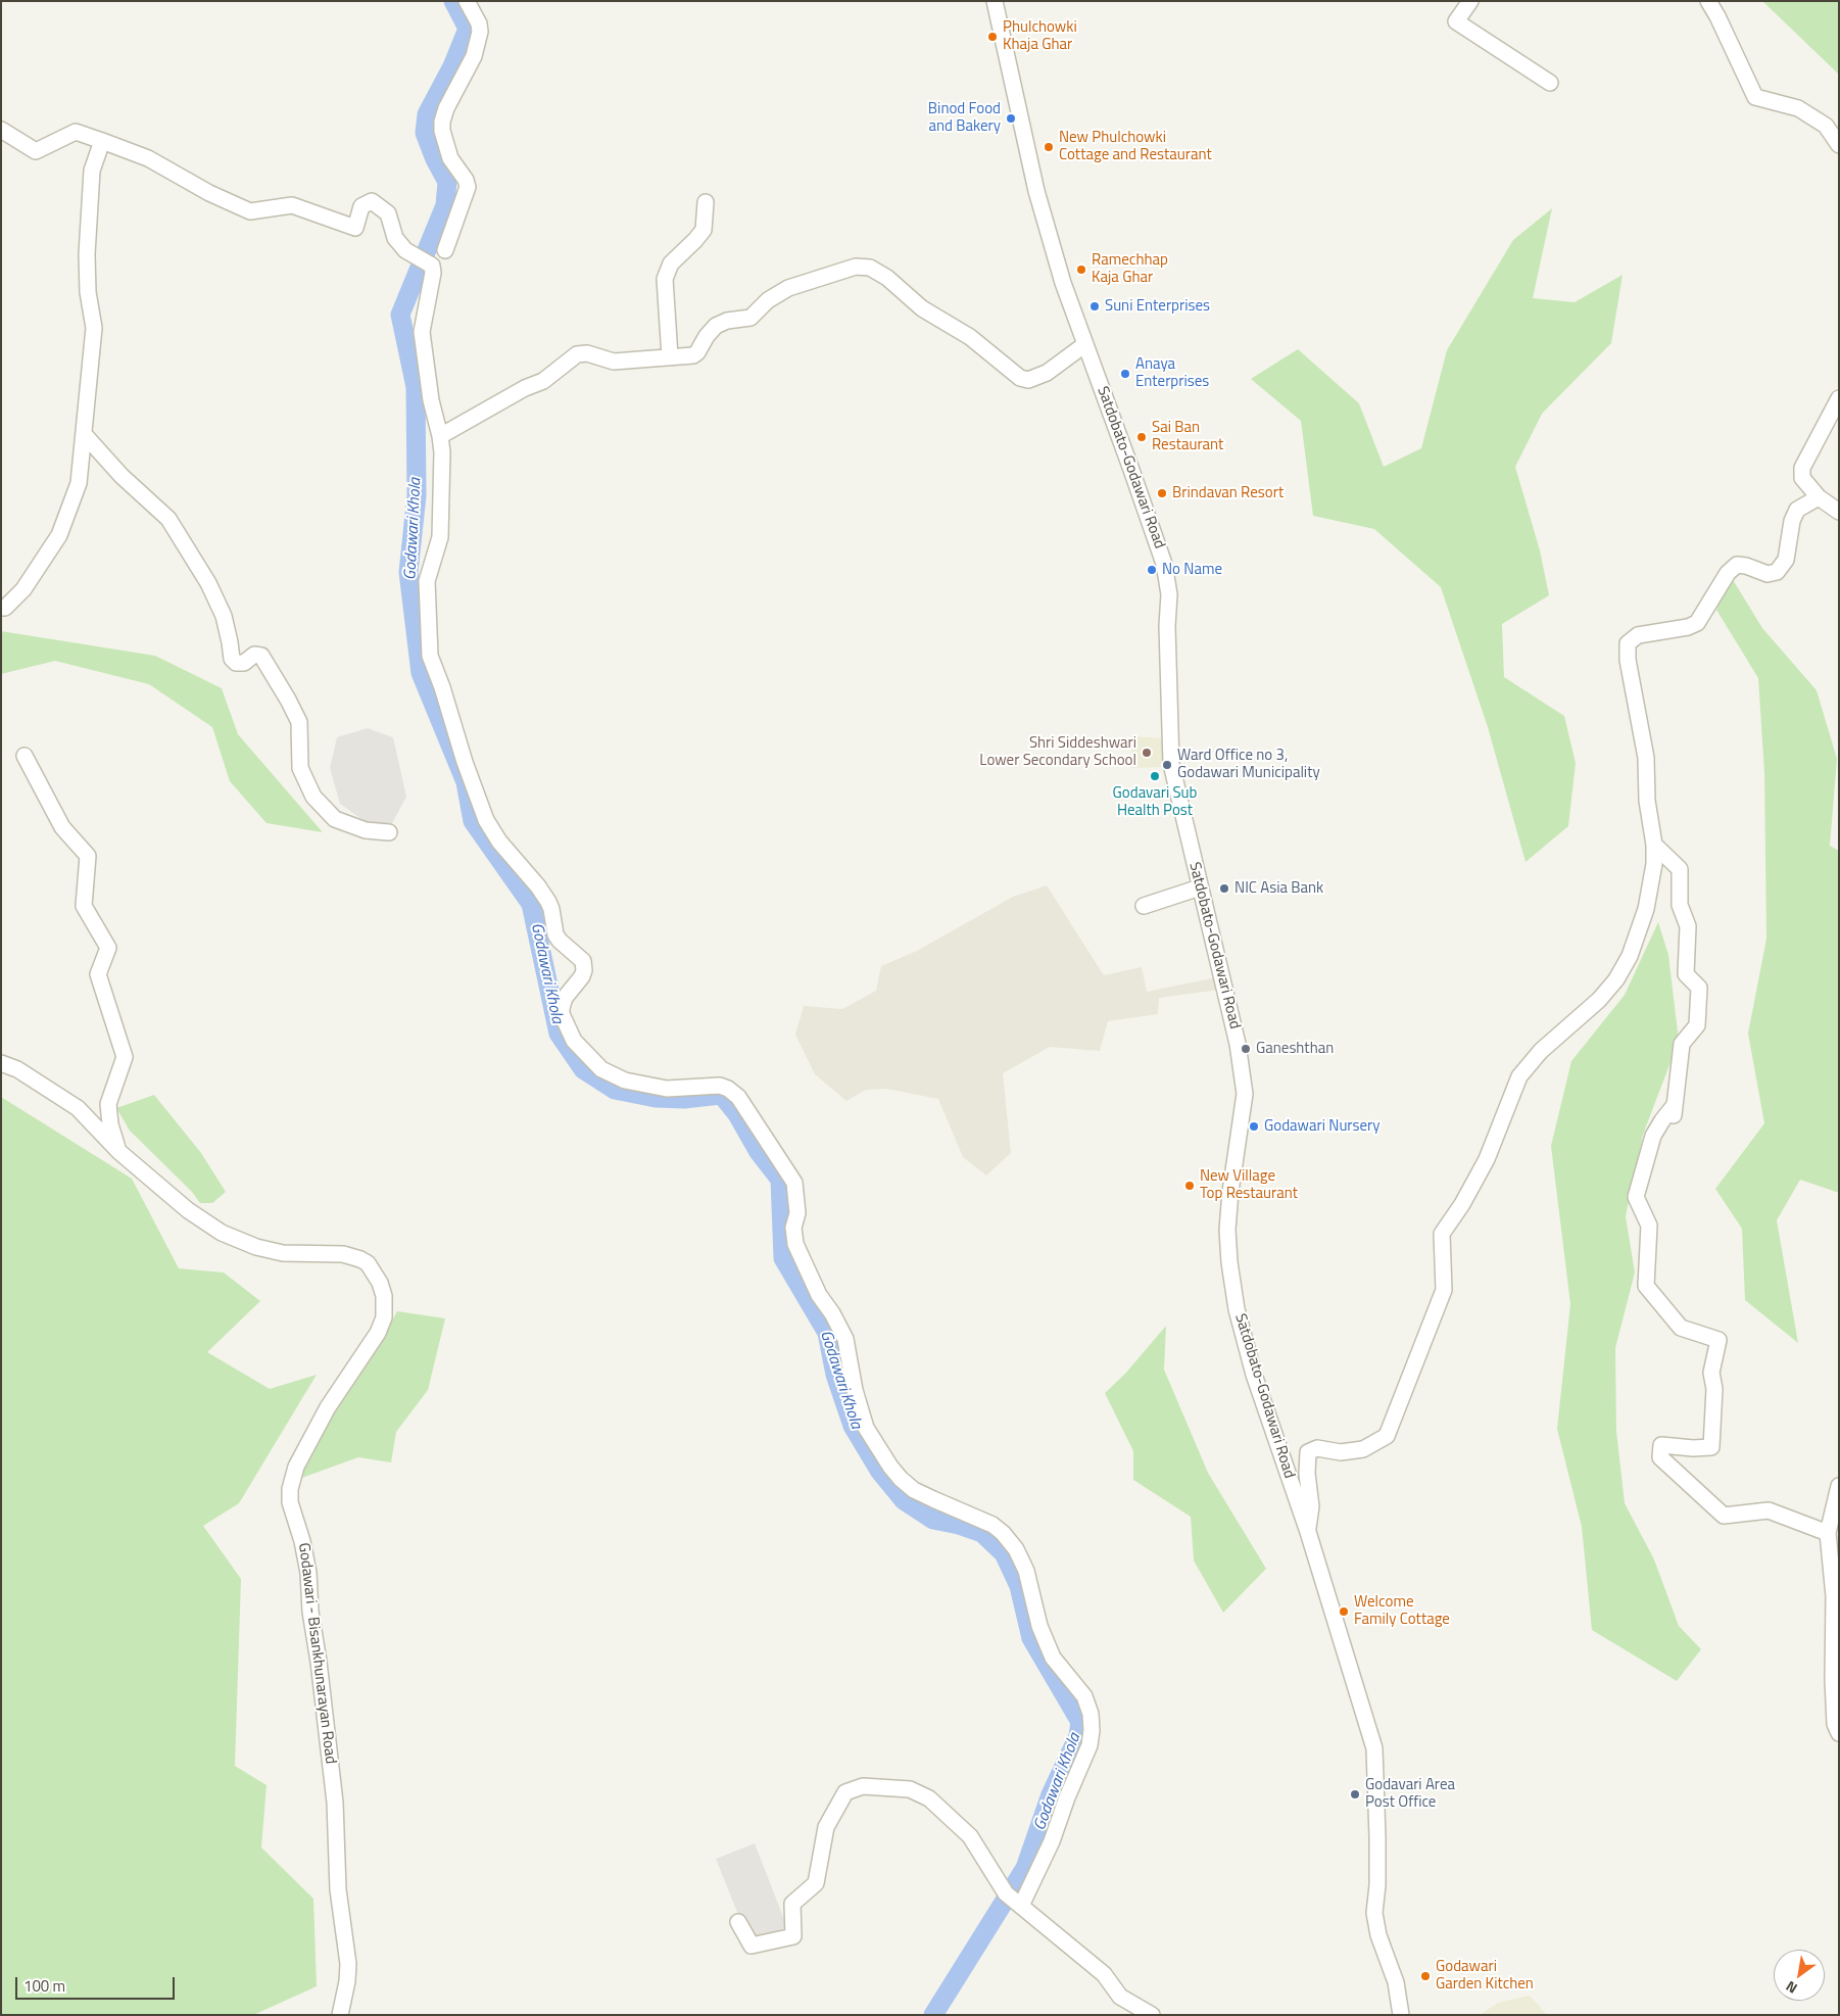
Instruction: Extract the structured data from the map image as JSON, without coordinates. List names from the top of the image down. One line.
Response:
{"streets":{"street":["Satdobato-Godawari Road","Godawari - Bisankhunarayan Road"]},"water":["Godawari Khola"],"places":["Phulchowki Khaja Ghar","Binod Food and Bakery","New Phulchowki Cottage and Restaurant","Ramechhap Kaja Ghar","Suni Enterprises","Anaya Enterprises","Sai Ban Restaurant","Brindavan Resort","No Name","Shri Siddeshwari Lower Secondary School","Ward Office no 3, Godawari Municipality","Godavari Sub Health Post","NIC Asia Bank","Ganeshthan","Godawari Nursery","New Village Top Restaurant","Welcome Family Cottage","Godavari Area Post Office","Godawari Garden Kitchen"],"scale_bar":"100 m","north":"bottom left"}
